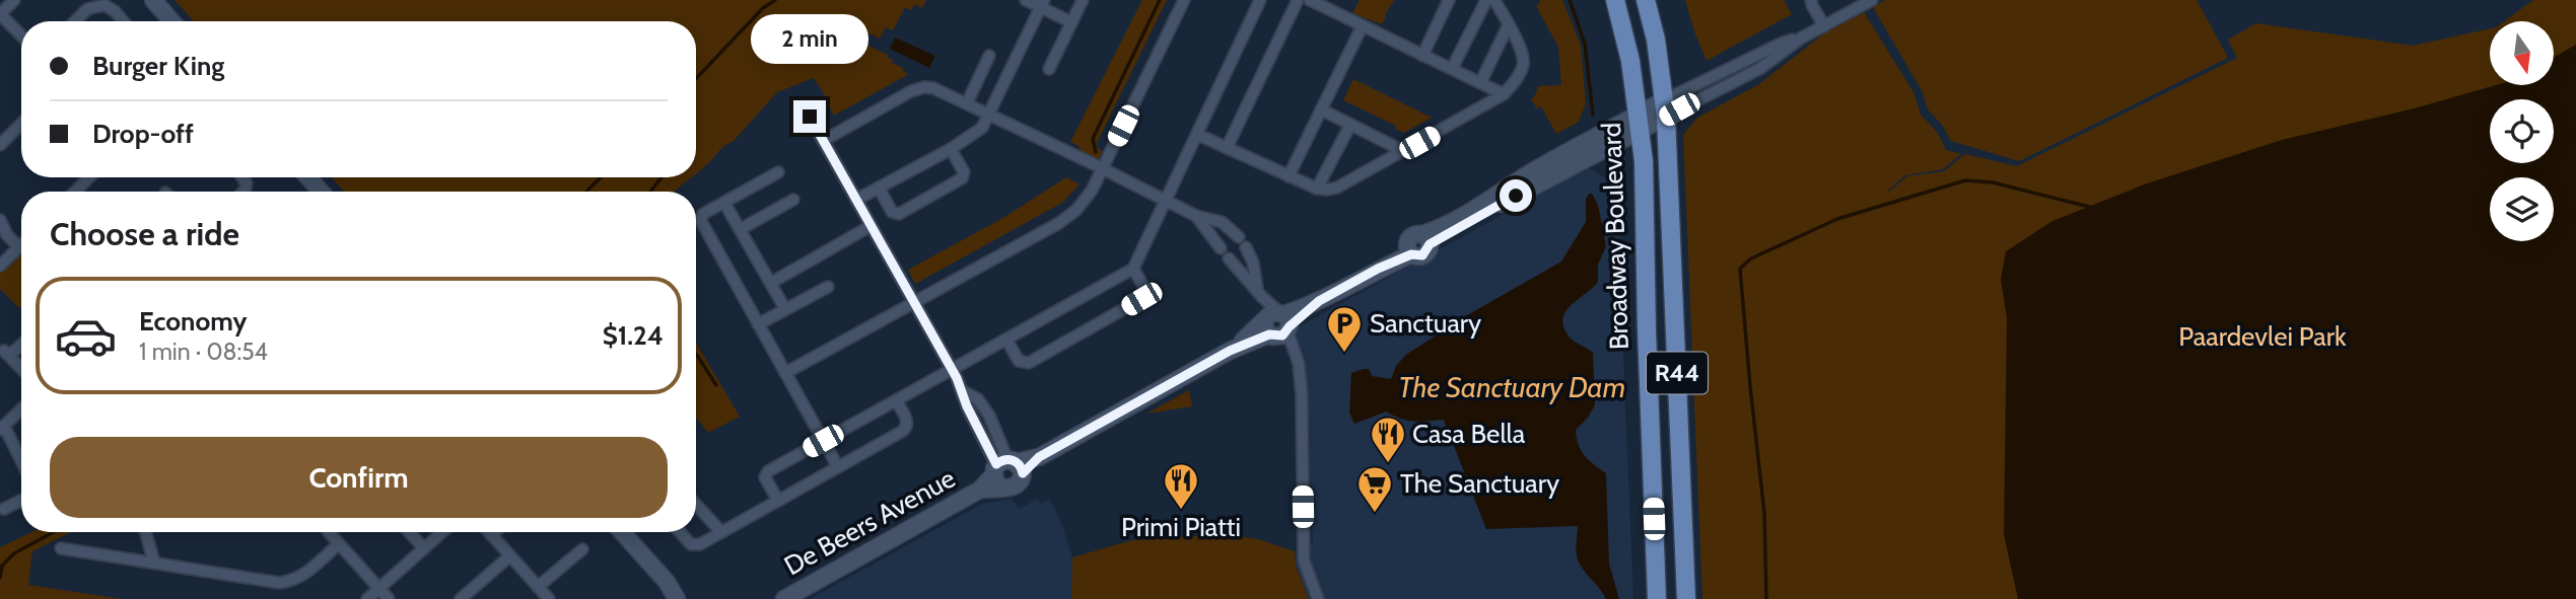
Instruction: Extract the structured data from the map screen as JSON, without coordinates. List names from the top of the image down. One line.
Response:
{"streets":{"main road":["Broadway Boulevard","R44"],"street":["De Beers Avenue"]},"water":["The Sanctuary Dam"],"parks":["Paardevlei Park"],"places":{"parking":["Sanctuary"],"restaurant":["Casa Bella","Primi Piatti"],"supermarket":["The Sanctuary"]},"north":"bottom","page":{"bubble":"2 min","banner":["Burger King","Drop-off"],"heading":"Choose a ride","list":[{"name":"Economy","note":"1 min · 08:54","value":"$1.24"}],"buttons":"Confirm"}}
